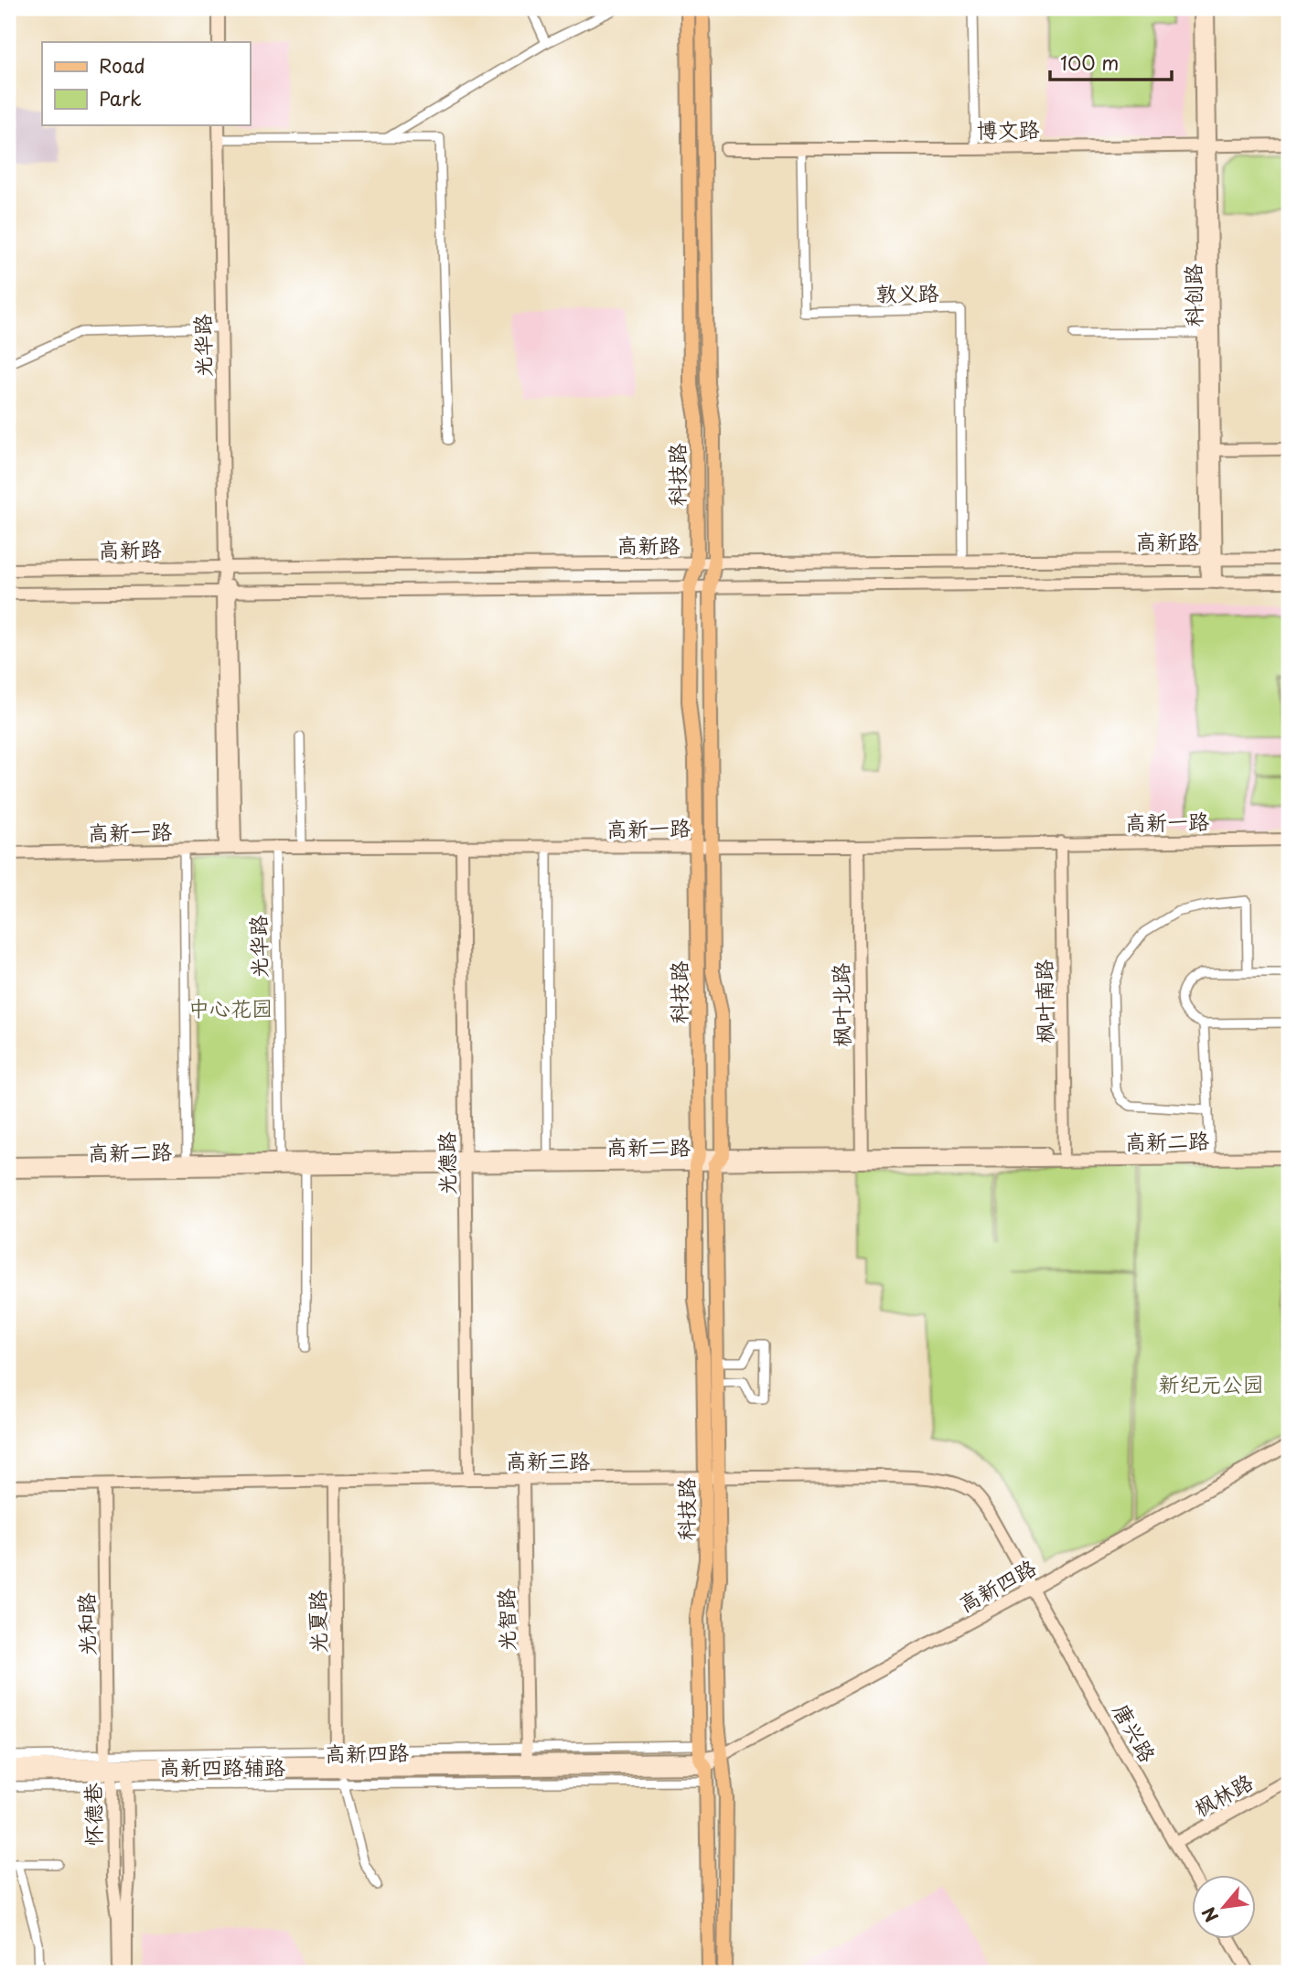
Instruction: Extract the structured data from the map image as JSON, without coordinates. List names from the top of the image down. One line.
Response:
{"streets":{"main road":["科技路"],"street":["博文路","敦义路","科创路","光华路","高新路","高新一路","枫叶南路","枫叶北路","高新二路","光德路","高新三路","高新四路","光智路","光夏路","光和路","唐兴路","枫林路","怀德巷"]},"crossings":[["博文路","敦义路"],["博文路","科创路"],["敦义路","高新路"],["科创路","高新路"],["光华路","高新路"],["光华路","高新一路"],["光华路","高新二路"],["科技路","高新路"],["科技路","高新一路"],["科技路","高新二路"],["科技路","高新三路"],["科技路","高新四路"],["高新一路","枫叶南路"],["高新一路","枫叶北路"],["高新一路","光德路"],["枫叶南路","高新二路"],["枫叶北路","高新二路"],["高新二路","光德路"],["光德路","高新三路"],["高新三路","高新四路"],["高新三路","光智路"],["高新三路","光夏路"],["高新三路","光和路"],["高新三路","唐兴路"],["高新四路","光智路"],["高新四路","光夏路"],["高新四路","光和路"],["高新四路","唐兴路"],["高新四路","怀德巷"],["光和路","怀德巷"],["唐兴路","枫林路"]],"parks":["中心花园","新纪元公园"],"legend":["Road","Park"],"scale_bar":"100 m","north":"bottom left"}
